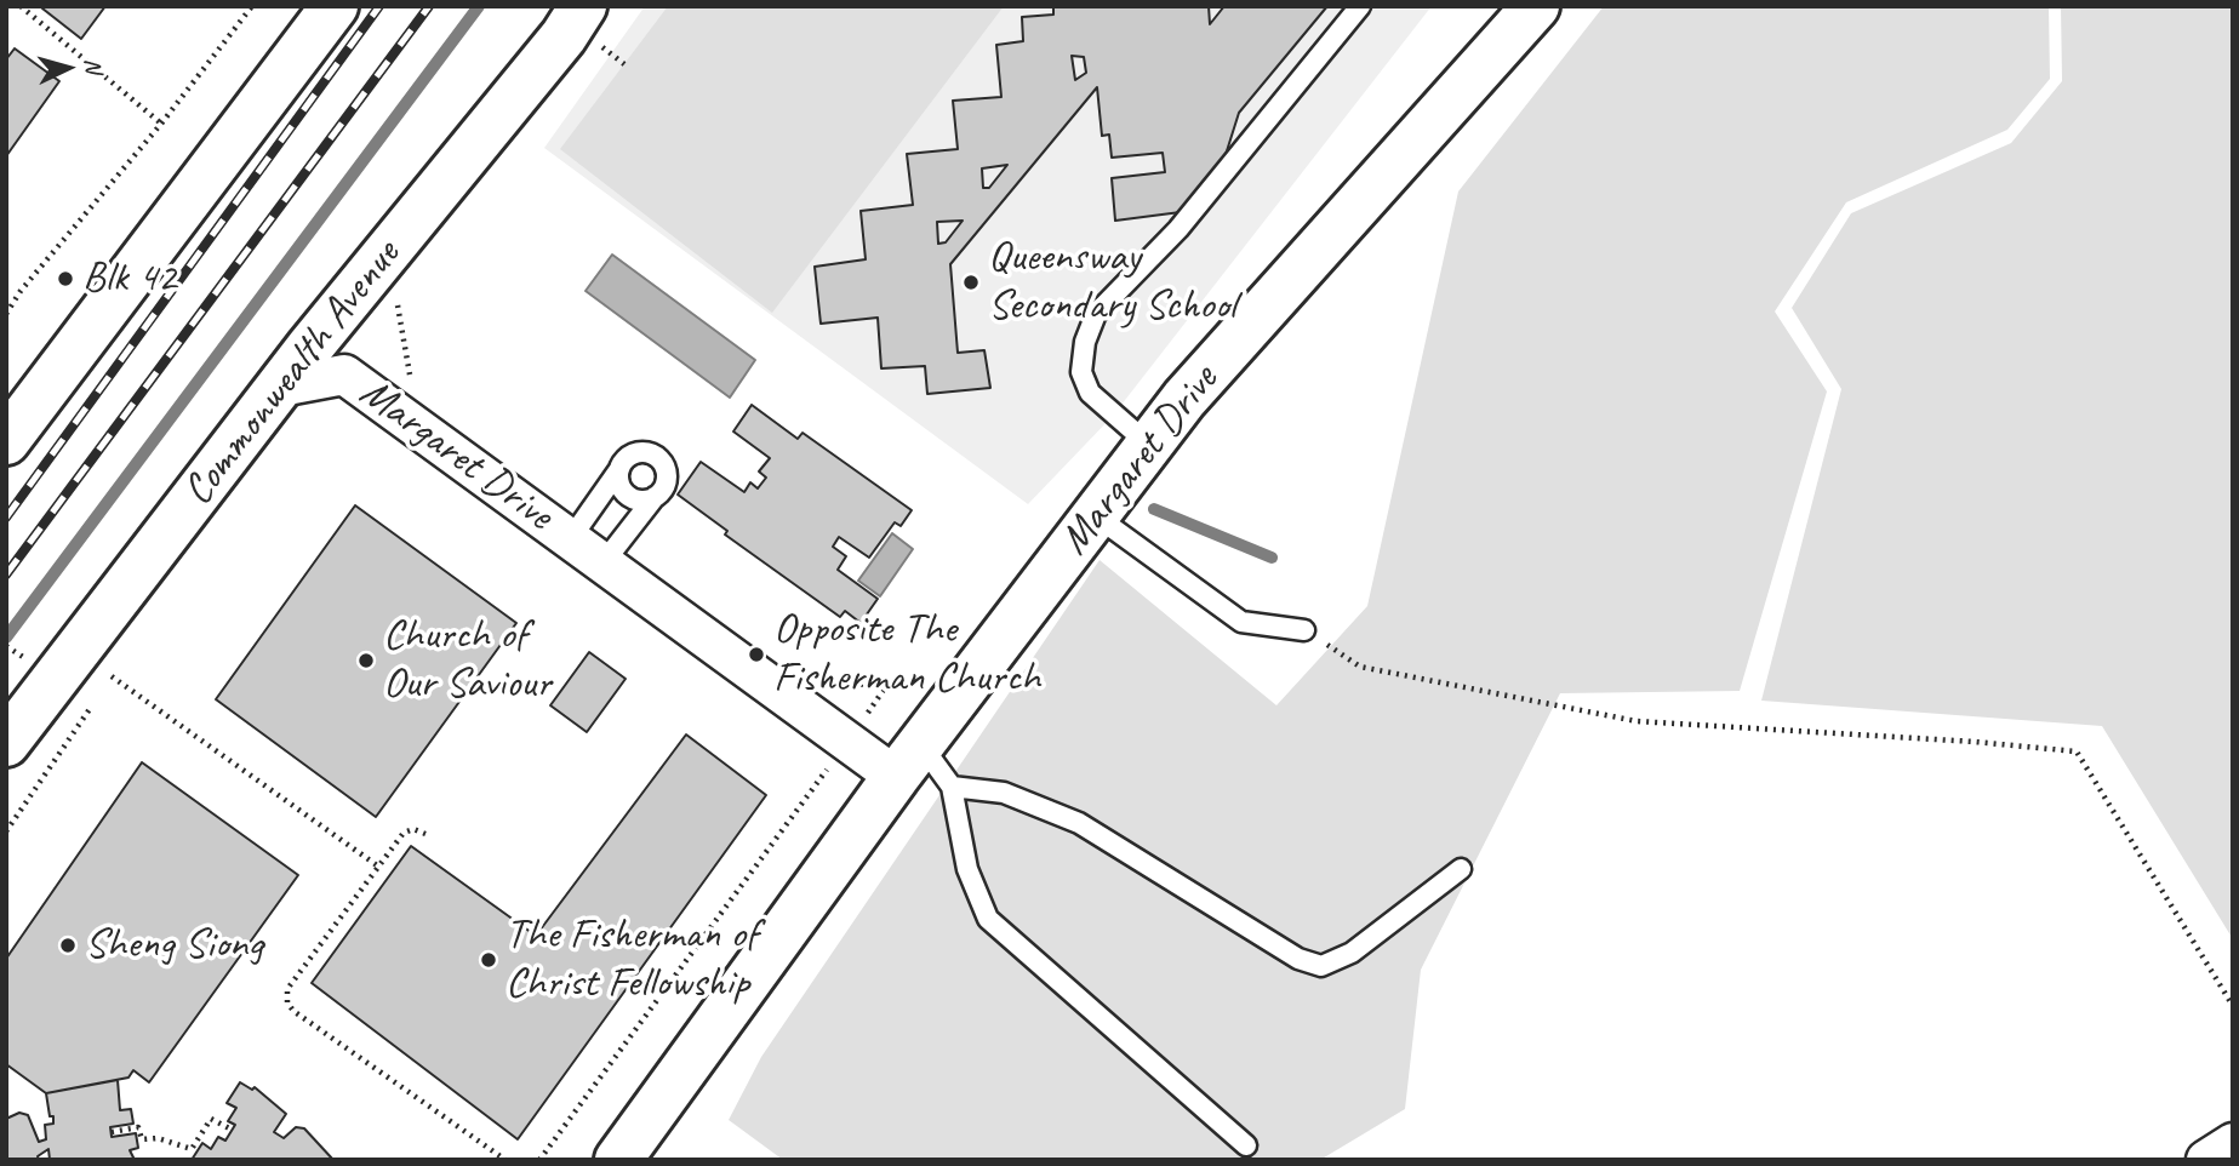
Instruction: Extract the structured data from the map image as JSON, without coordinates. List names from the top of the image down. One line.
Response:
{"streets":{"main road":["Commonwealth Avenue","Margaret Drive"]},"crossings":[["Commonwealth Avenue","Margaret Drive"]],"places":["Blk 42","Queensway Secondary School","Opposite The Fisherman Church","Church of Our Saviour","Sheng Siong","The Fisherman of Christ Fellowship"],"north":"right"}
